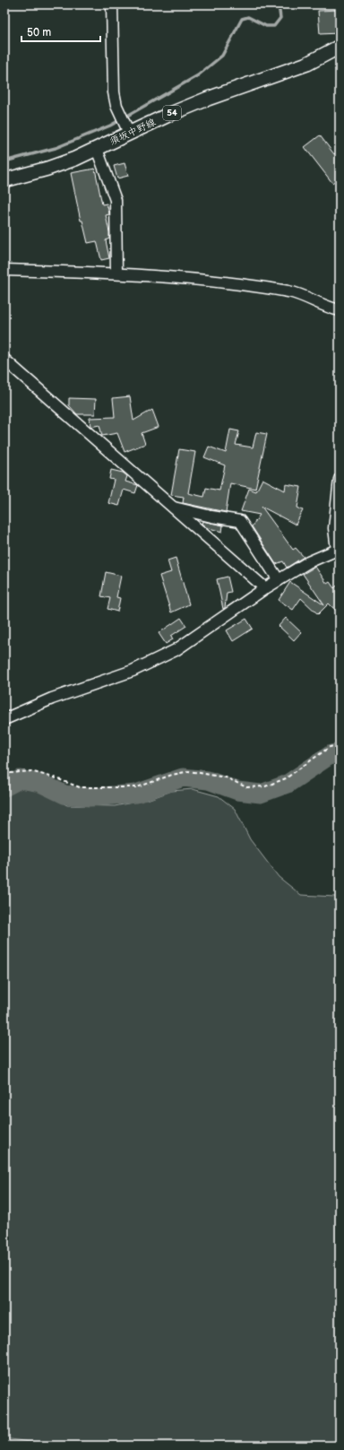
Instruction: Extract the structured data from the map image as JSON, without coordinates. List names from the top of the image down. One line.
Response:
{"streets":{"main road":["54","須坂中野線"]},"scale_bar":"50 m"}
